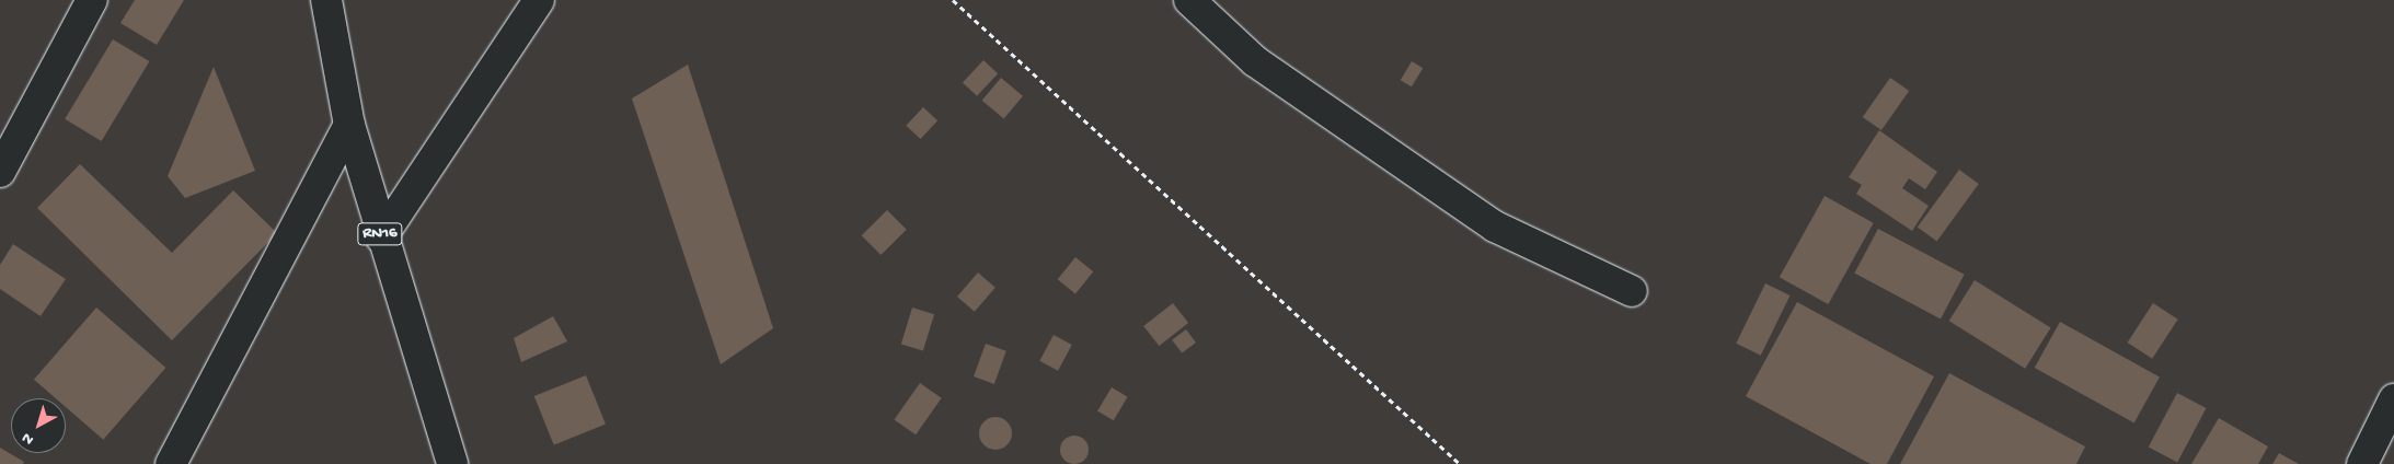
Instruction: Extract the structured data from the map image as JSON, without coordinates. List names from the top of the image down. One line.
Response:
{"streets":{"street":["RN16"]},"north":"bottom left"}
